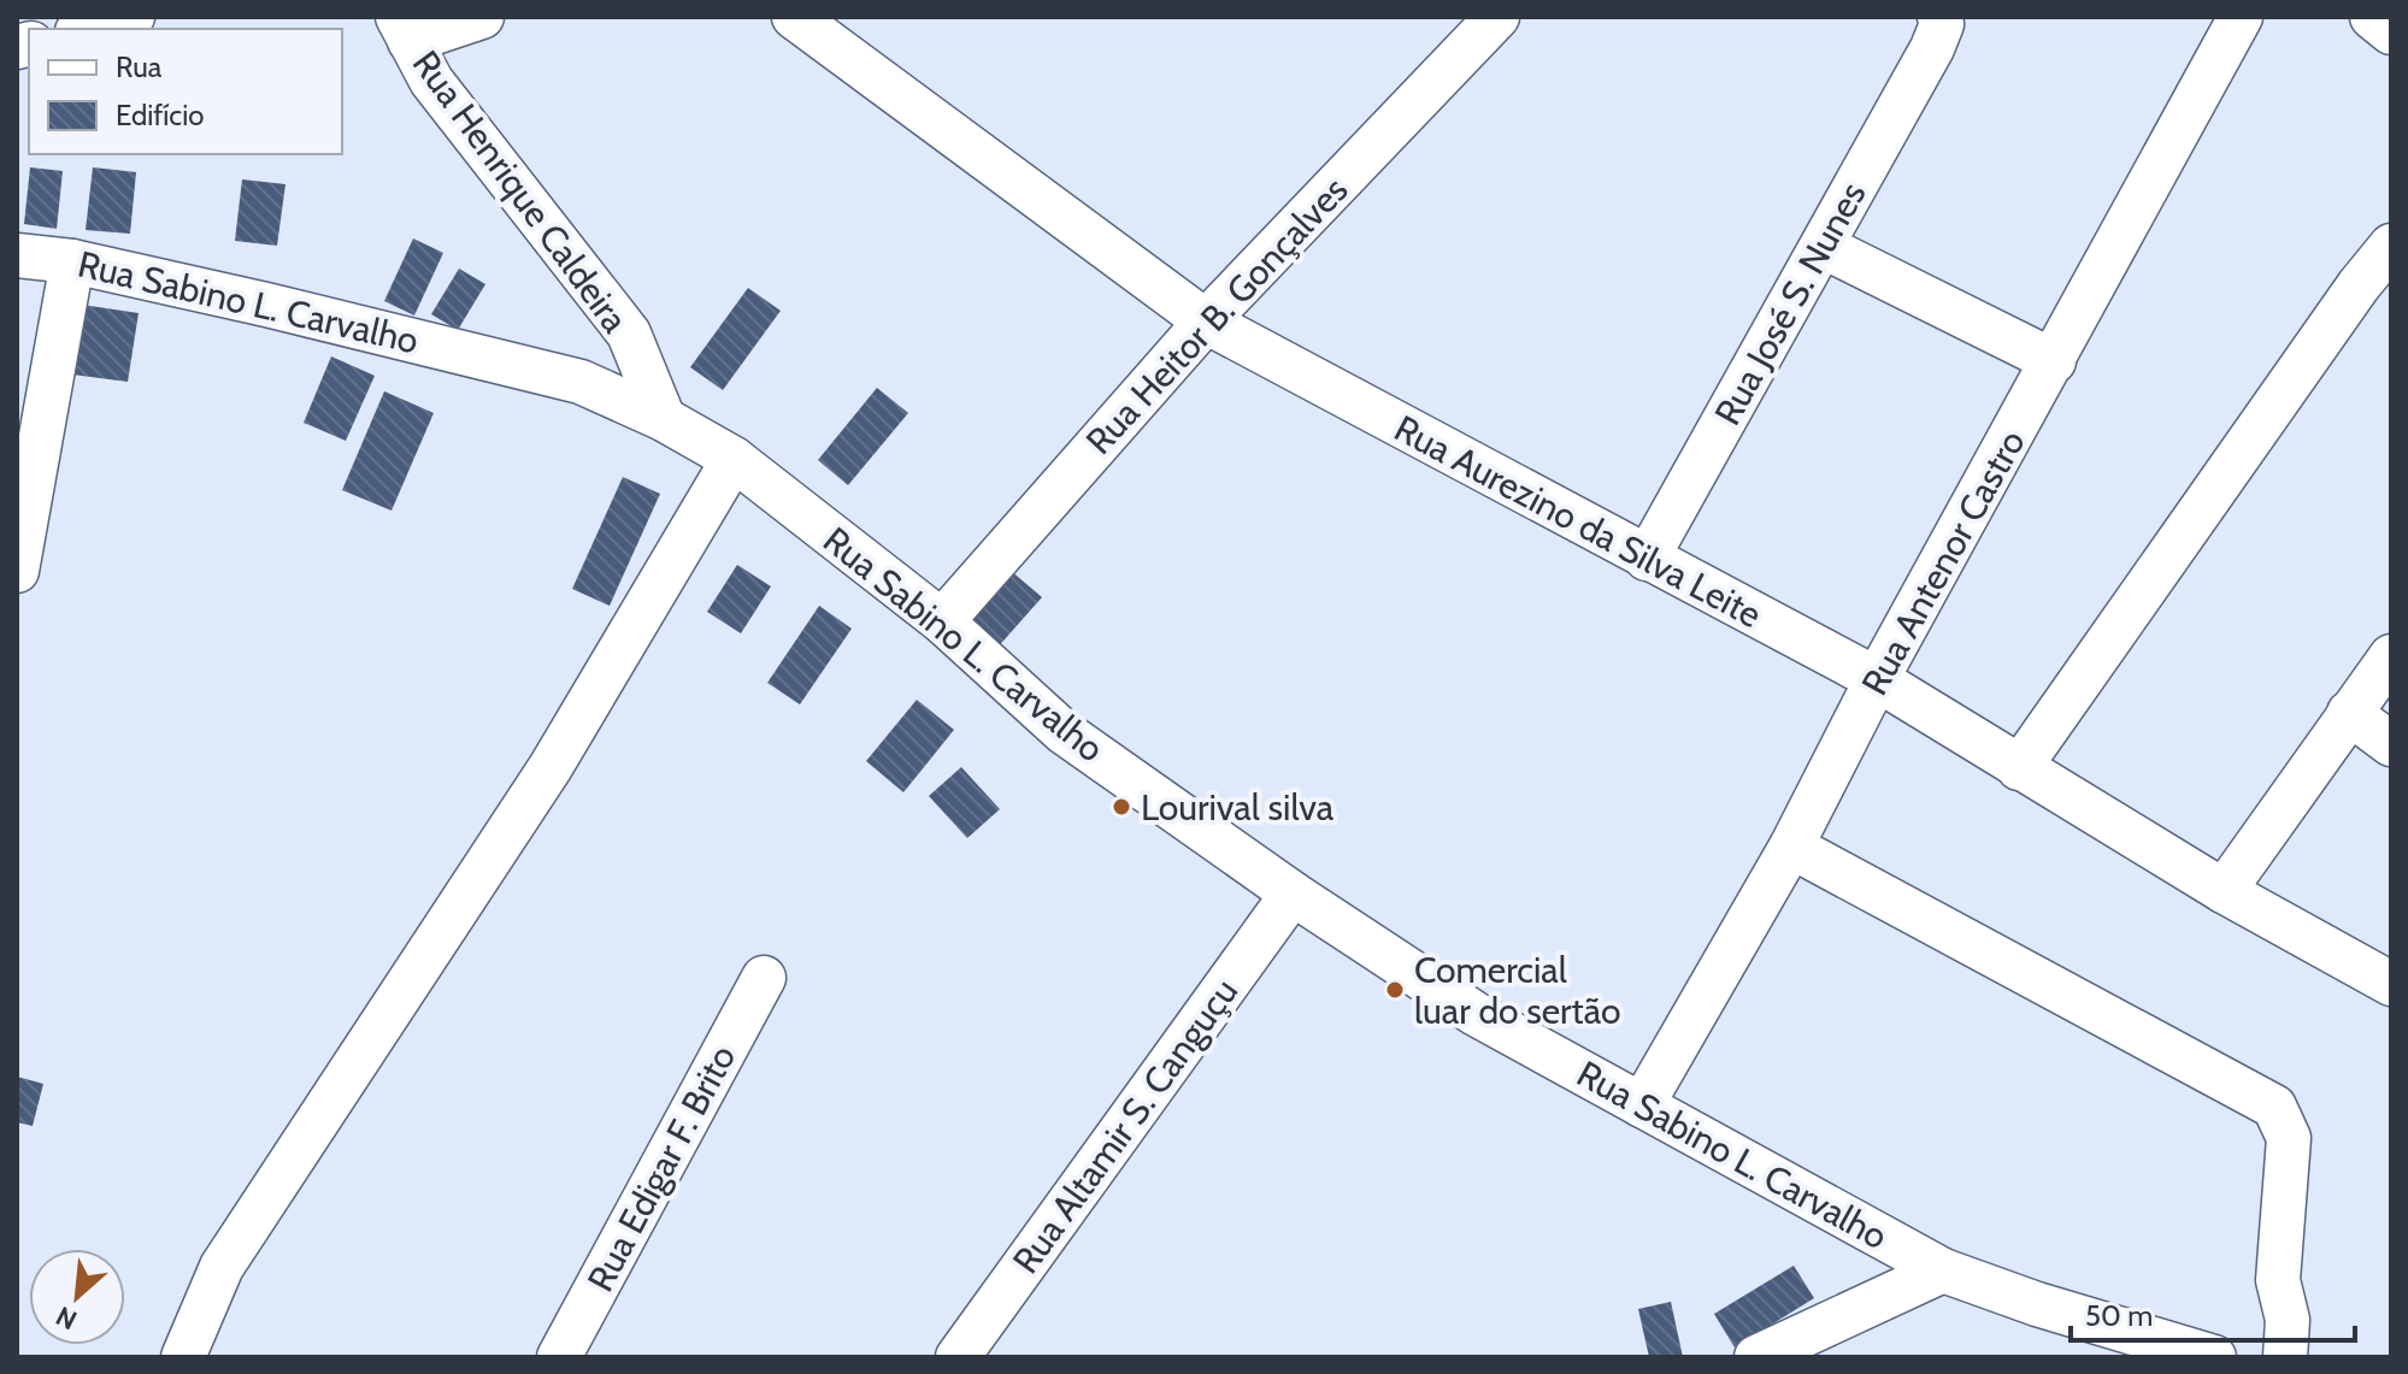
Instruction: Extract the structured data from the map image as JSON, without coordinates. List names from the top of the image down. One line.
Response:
{"streets":{"street":["Rua Henrique Caldeira","Rua Sabino L. Carvalho","Rua José S. Nunes","Rua Heitor B. Gonçalves","Rua Aurezino da Silva Leite","Rua Antenor Castro","Rua Altamir S. Canguçu","Rua Edigar F. Brito"]},"crossings":[["Rua Henrique Caldeira","Rua Sabino L. Carvalho"],["Rua Sabino L. Carvalho","Rua Heitor B. Gonçalves"],["Rua Sabino L. Carvalho","Rua Antenor Castro"],["Rua Sabino L. Carvalho","Rua Altamir S. Canguçu"],["Rua José S. Nunes","Rua Aurezino da Silva Leite"],["Rua Heitor B. Gonçalves","Rua Aurezino da Silva Leite"],["Rua Aurezino da Silva Leite","Rua Antenor Castro"]],"places":["Lourival silva","Comercial luar do sertão"],"legend":["Rua","Edifício"],"scale_bar":"50 m","north":"bottom left"}
